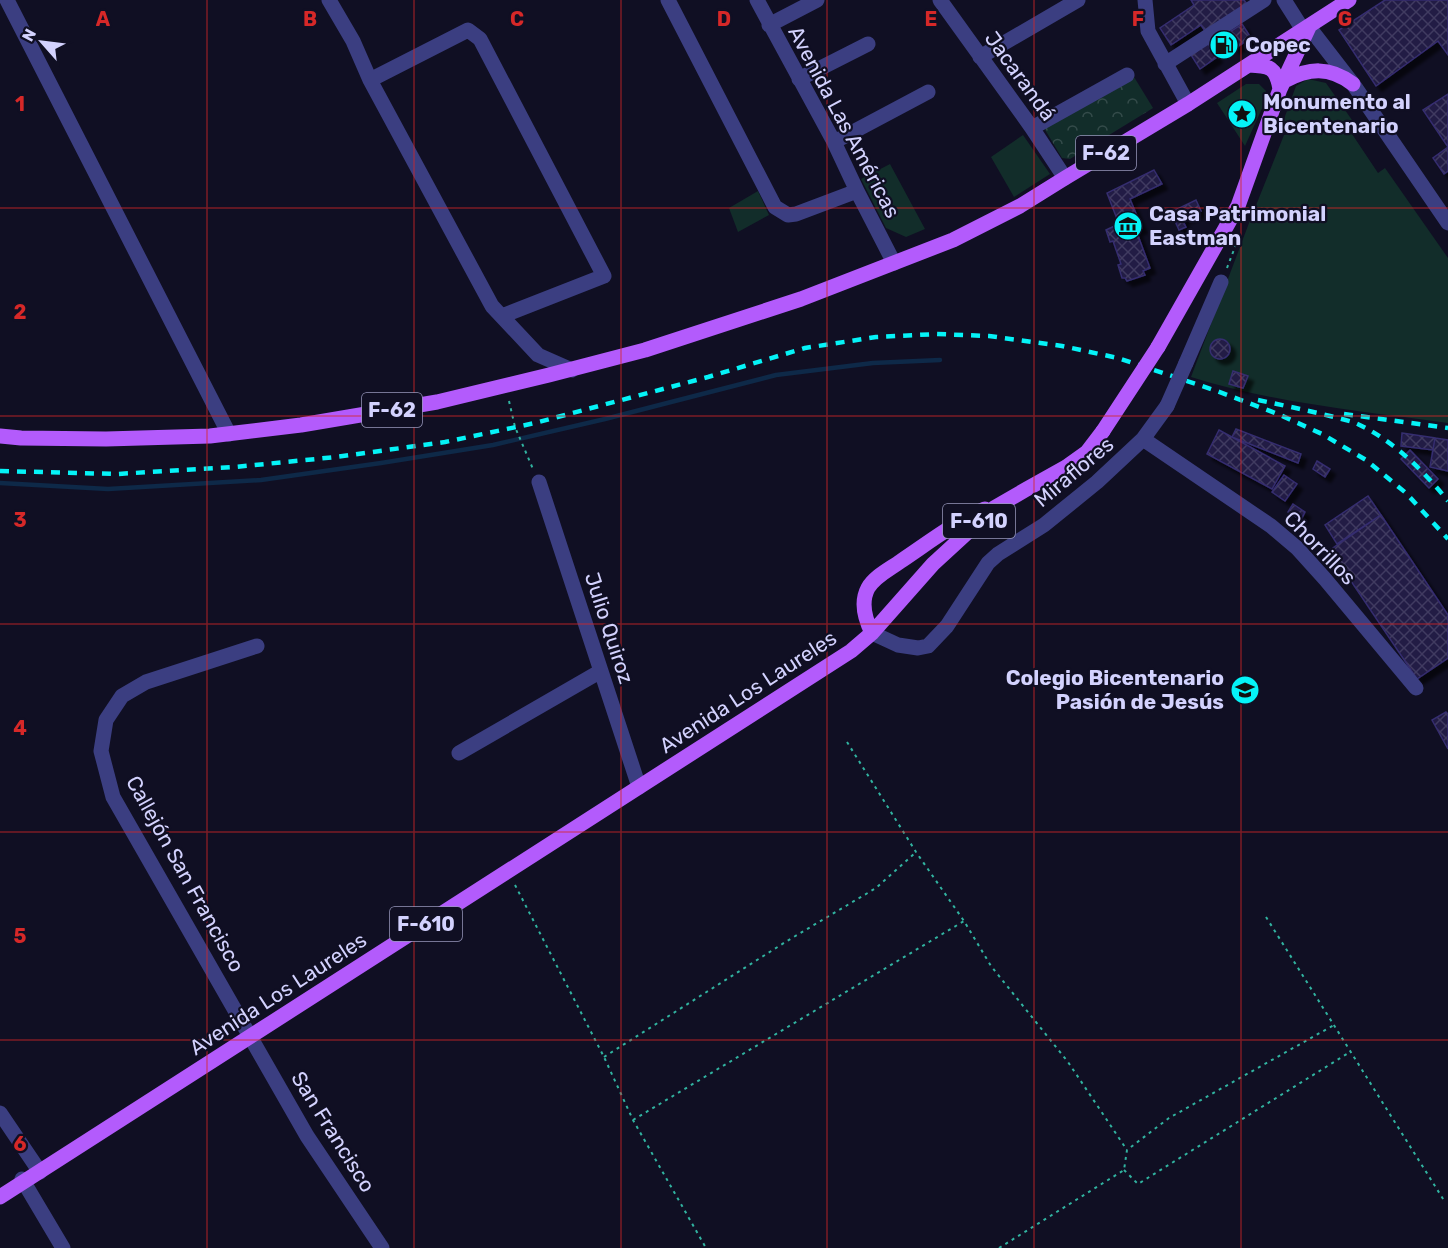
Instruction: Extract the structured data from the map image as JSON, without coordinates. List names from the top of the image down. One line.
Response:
{"streets":{"main road":["F-62","F-610","Avenida Los Laureles"],"street":["Jacarandá","Avenida Las Américas","Miraflores","Chorrillos","Julio Quiroz","Callejón San Francisco","San Francisco"]},"crossings":[["Jacarandá","F-62"],["Avenida Las Américas","F-62"],["F-62","Avenida Los Laureles"],["Miraflores","Chorrillos"],["Miraflores","Avenida Los Laureles"],["Julio Quiroz","Avenida Los Laureles"],["Avenida Los Laureles","Callejón San Francisco"],["Avenida Los Laureles","San Francisco"],["Callejón San Francisco","San Francisco"]],"places":{"fuel station":["Copec"],"place":["Monumento al Bicentenario"],"museum":["Casa Patrimonial Eastman"],"school or university":["Colegio Bicentenario Pasión de Jesús"]},"north":"top left","grid":{"columns":["A","B","C","D","E","F","G"],"rows":["1","2","3","4","5","6"]}}
